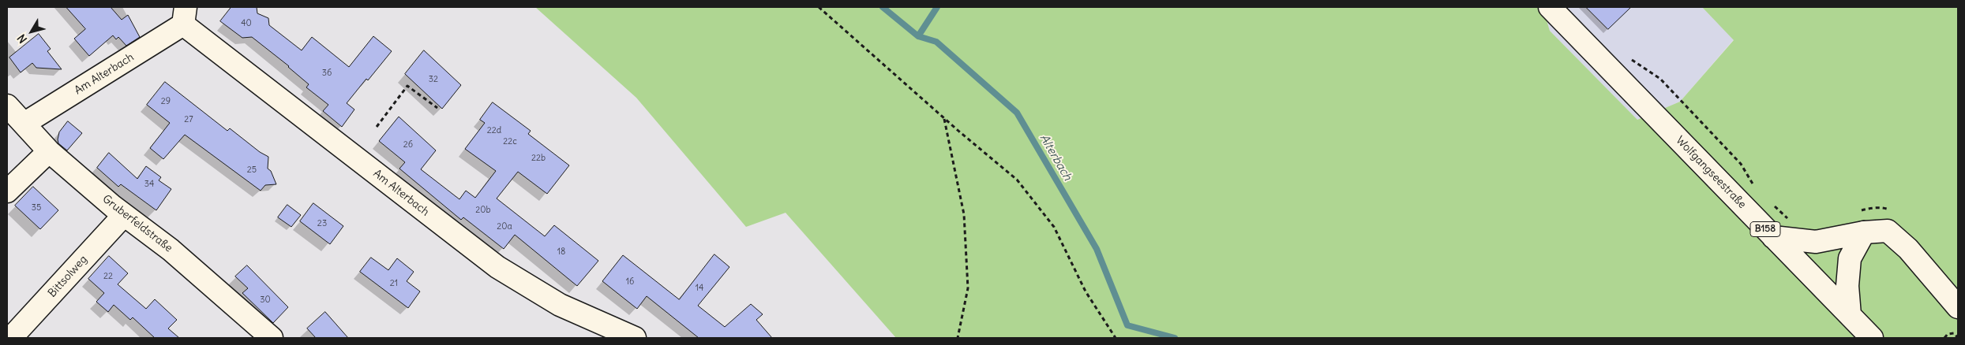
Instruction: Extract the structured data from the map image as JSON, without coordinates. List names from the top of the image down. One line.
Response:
{"streets":{"street":["Am Alterbach","Wolfgangseestraße","Gruberfeldstraße","B158","Bittsolweg"]},"crossings":[["Am Alterbach","Gruberfeldstraße"],["Gruberfeldstraße","Bittsolweg"]],"water":["Alterbach"],"house_numbers":["40","36","32","29","27","22d","22c","26","22b","25","34","35","20b","23","20a","18","22","16","21","14","30"],"north":"bottom left"}
